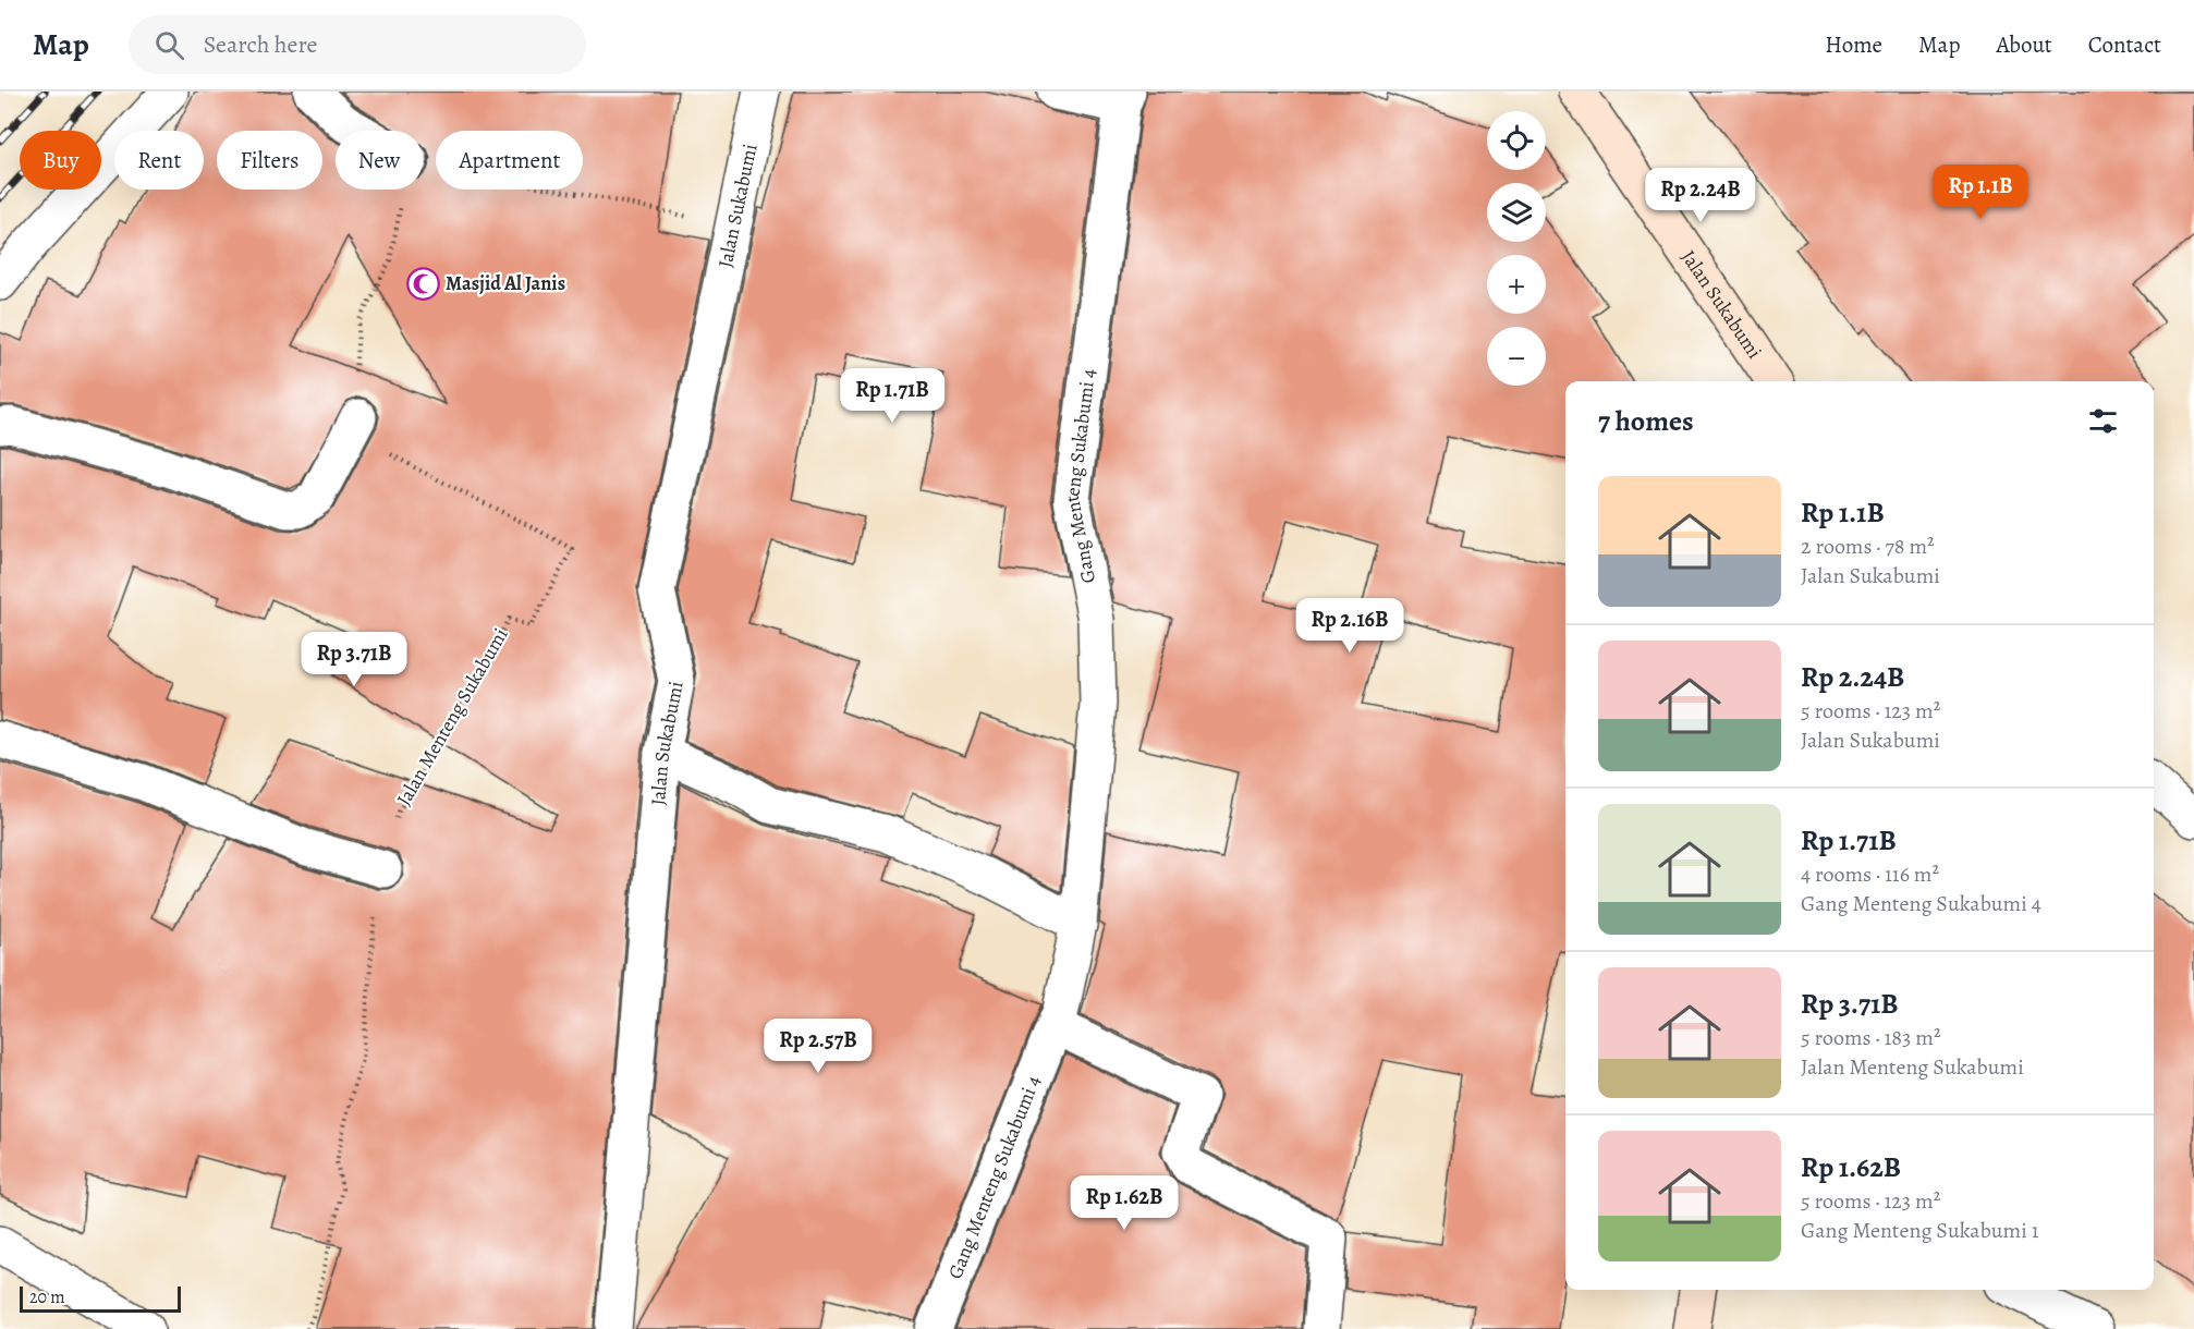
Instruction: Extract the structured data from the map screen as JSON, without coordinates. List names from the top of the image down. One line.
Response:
{"streets":{"street":["Jalan Sukabumi","Gang Menteng Sukabumi 4"],"path":["Jalan Menteng Sukabumi"]},"places":{"mosque":["Masjid Al Janis"]},"scale_bar":"20 m","page":{"header":"Map","search":"Search here","nav":["Home","Map","About","Contact"],"map_buttons":["+","−"],"chip":["Buy","Rent","Filters","New","Apartment"],"price":["Rp 1.1B","Rp 2.24B","Rp 1.71B","Rp 2.16B","Rp 3.71B","Rp 2.57B","Rp 1.62B"],"heading":"7 homes","list":[{"name":"Rp 1.1B","note":"2 rooms · 78 m² · Jalan Sukabumi"},{"name":"Rp 2.24B","note":"5 rooms · 123 m² · Jalan Sukabumi"},{"name":"Rp 1.71B","note":"4 rooms · 116 m² · Gang Menteng Sukabumi 4"},{"name":"Rp 3.71B","note":"5 rooms · 183 m² · Jalan Menteng Sukabumi"},{"name":"Rp 1.62B","note":"5 rooms · 123 m² · Gang Menteng Sukabumi 1"}],"scale":"20 m"}}
